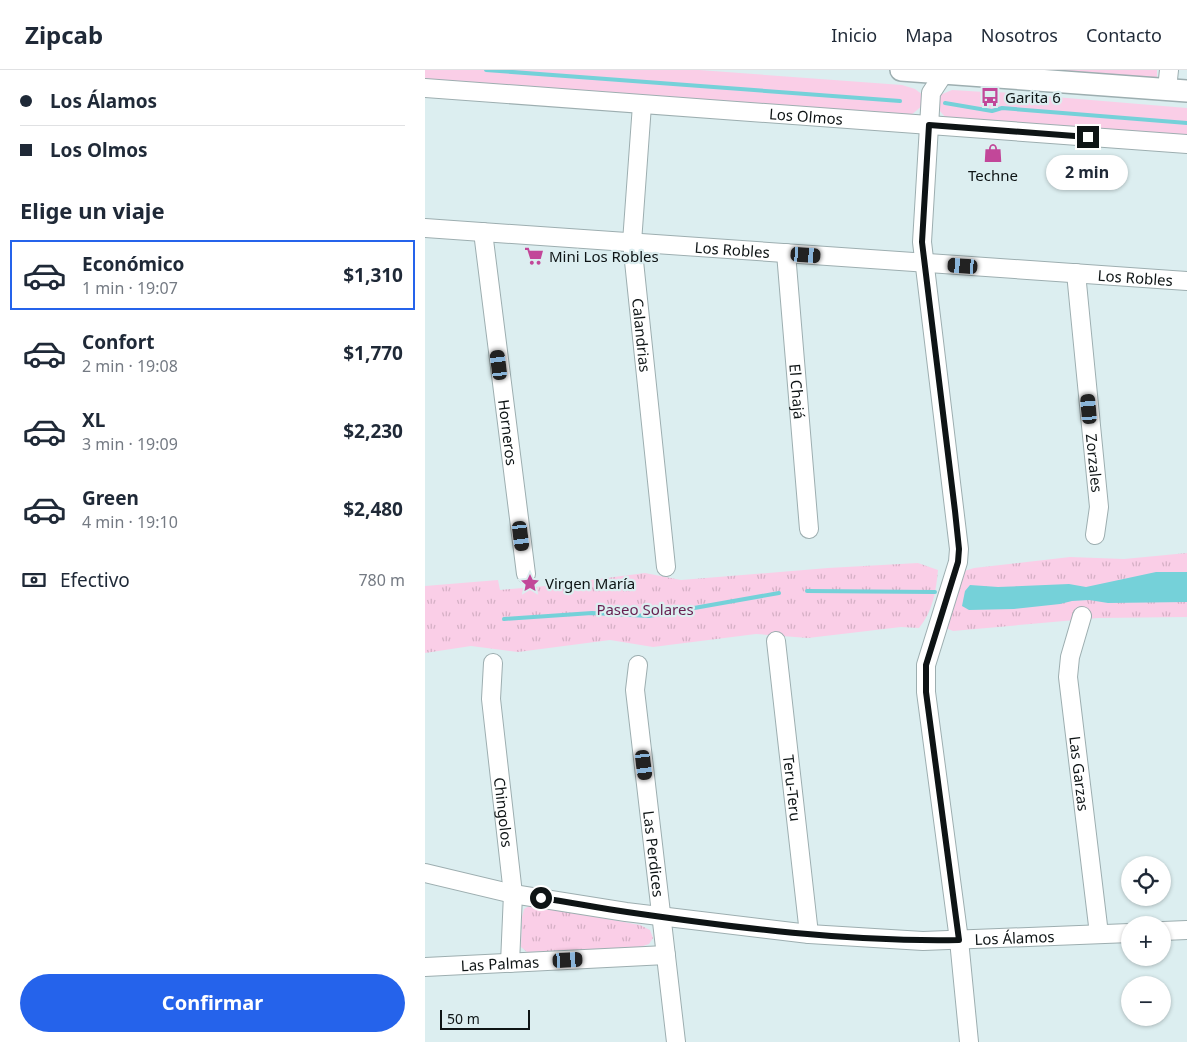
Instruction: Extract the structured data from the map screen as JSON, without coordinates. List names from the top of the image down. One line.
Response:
{"streets":{"street":["Los Olmos","Los Robles","Calandrias","El Chajá","Horneros","Zorzales","Las Garzas","Teru-Teru","Chingolos","Las Perdices","Los Álamos","Las Palmas"]},"crossings":[["Los Olmos","Calandrias"],["Los Robles","Calandrias"],["Los Robles","El Chajá"],["Los Robles","Horneros"],["Los Robles","Zorzales"],["Las Garzas","Los Álamos"],["Teru-Teru","Los Álamos"],["Chingolos","Los Álamos"],["Chingolos","Las Palmas"],["Las Perdices","Los Álamos"],["Las Perdices","Las Palmas"]],"parks":["Paseo Solares"],"places":{"bus stop":["Garita 6"],"shop":["Techne"],"supermarket":["Mini Los Robles"],"place":["Virgen María"]},"scale_bar":"50 m","page":{"header":"Zipcab","nav":["Inicio","Mapa","Nosotros","Contacto"],"banner":["Los Álamos","Los Olmos"],"bubble":"2 min","heading":"Elige un viaje","list":[{"name":"Económico","note":"1 min · 19:07","value":"$1,310"},{"name":"Confort","note":"2 min · 19:08","value":"$1,770"},{"name":"XL","note":"3 min · 19:09","value":"$2,230"},{"name":"Green","note":"4 min · 19:10","value":"$2,480"}],"pay":["Efectivo","780 m"],"map_buttons":["+","−"],"buttons":"Confirmar","scale":"50 m"}}
